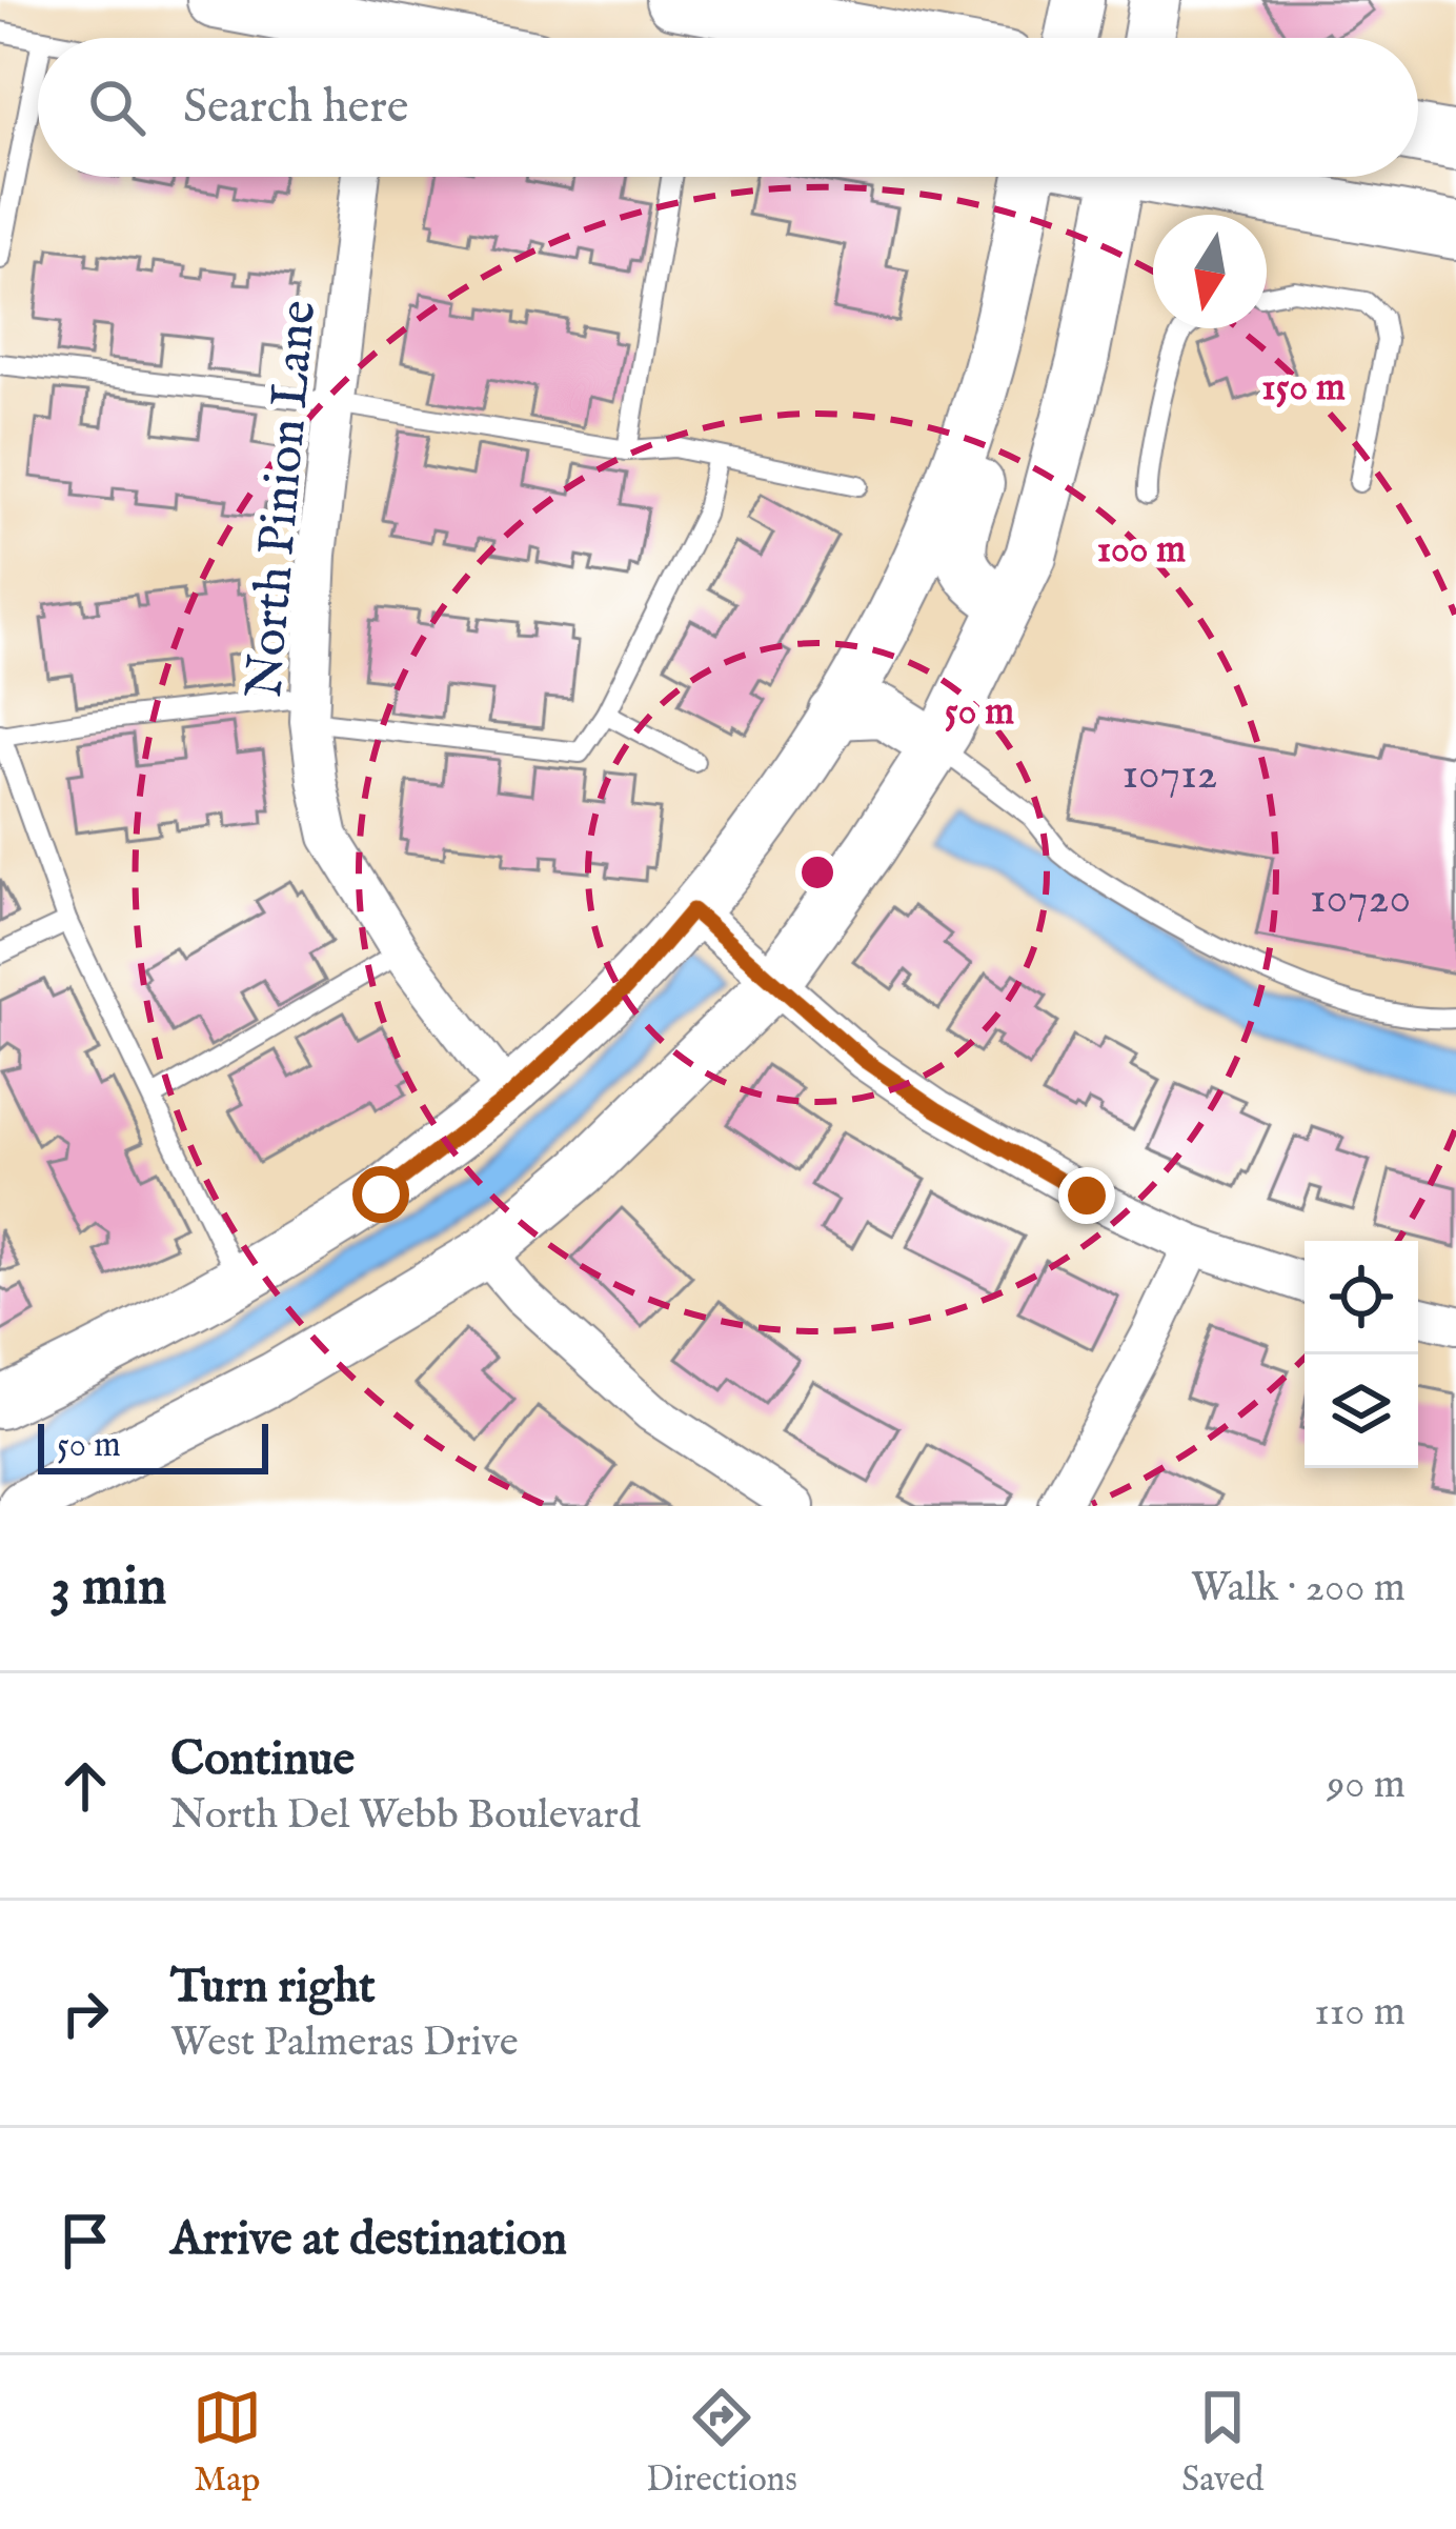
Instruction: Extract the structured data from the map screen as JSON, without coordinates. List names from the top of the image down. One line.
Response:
{"streets":{"street":["North Pinion Lane"]},"house_numbers":["10712","10720"],"scale_bar":"50 m","north":"bottom","page":{"search":"Search here","scale":"50 m","heading":["3 min","Walk · 200 m"],"list":[["Continue","North Del Webb Boulevard","90 m"],["Turn right","West Palmeras Drive","110 m"],"Arrive at destination"],"nav":["Map","Directions","Saved"]},"rings":["150 m","100 m","50 m"]}
